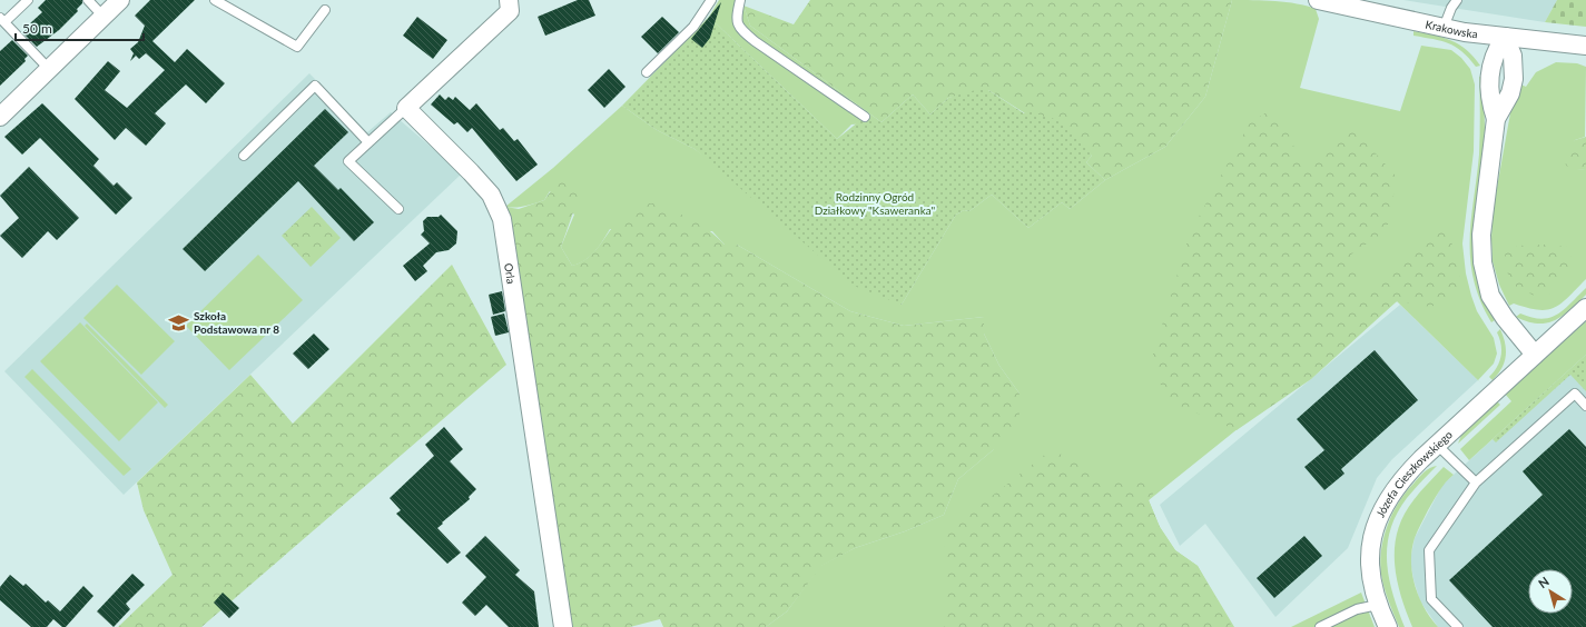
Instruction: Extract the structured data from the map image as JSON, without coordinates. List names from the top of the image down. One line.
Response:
{"streets":{"street":["Krakowska","Orla","Józefa Cieszkowskiego"]},"parks":["Rodzinny Ogród Działkowy \"Ksaweranka\""],"places":{"school or university":["Szkoła Podstawowa nr 8"]},"scale_bar":"50 m","north":"top left"}
